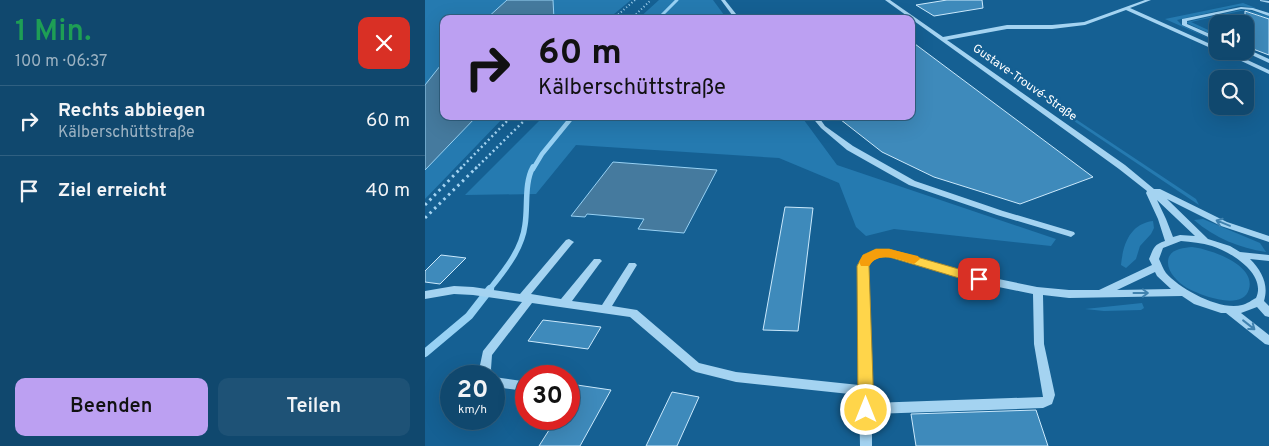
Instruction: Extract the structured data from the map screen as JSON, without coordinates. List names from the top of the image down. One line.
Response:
{"streets":{"street":["Gustave-Trouvé-Straße"]},"page":{"heading":["1 Min.","100 m · 06:37"],"turn":["60 m","Kälberschüttstraße"],"list":[{"name":"Rechts abbiegen","note":"Kälberschüttstraße","value":"60 m"},{"name":"Ziel erreicht","value":"40 m"}],"speed":"20 km/h","limit":"30","buttons":["Beenden","Teilen"]}}
